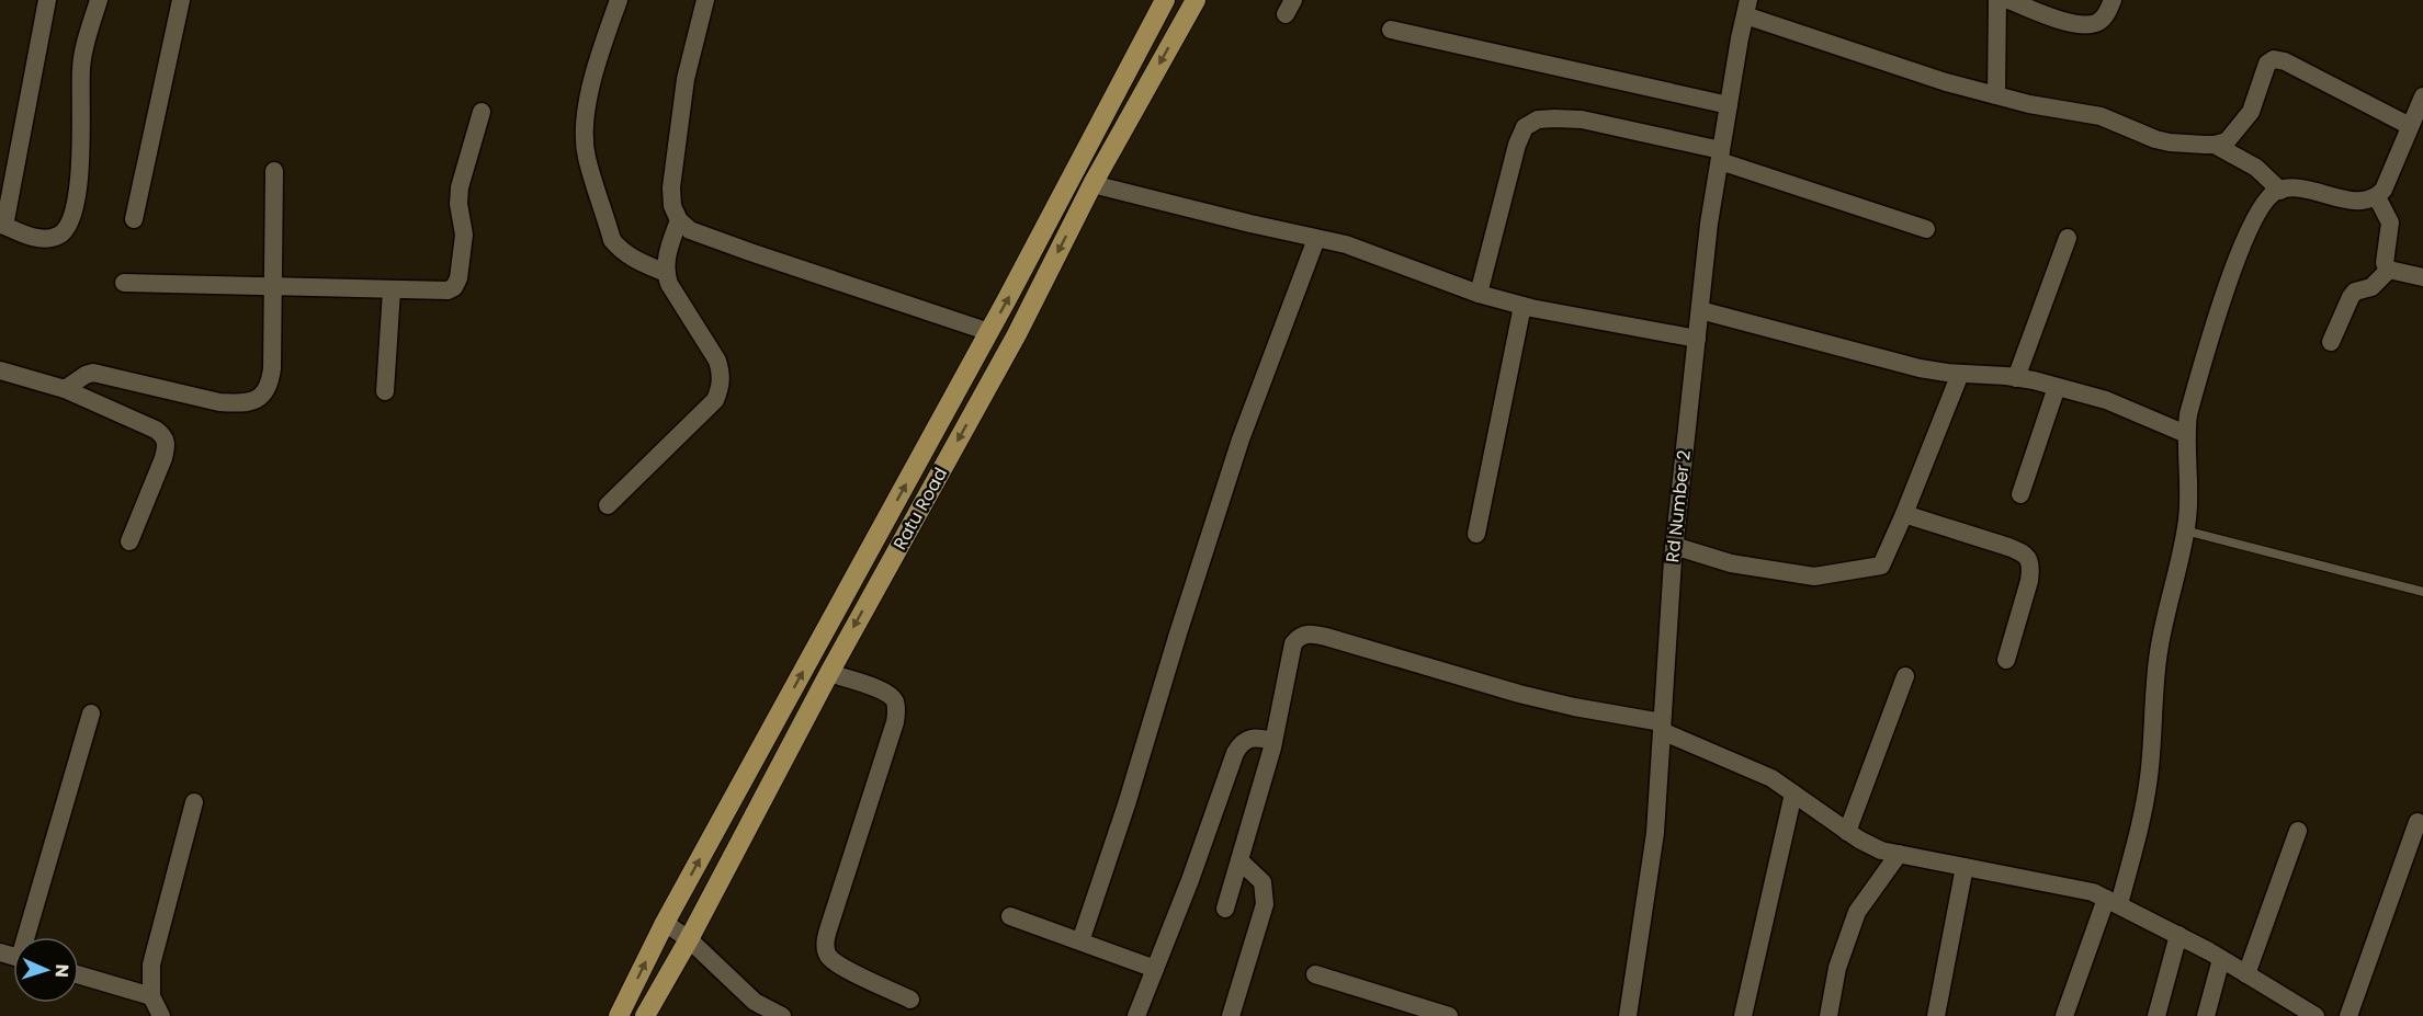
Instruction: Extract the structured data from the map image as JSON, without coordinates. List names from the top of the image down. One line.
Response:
{"streets":{"main road":["Ratu Road"],"street":["Rd Number 2"]},"north":"right"}
